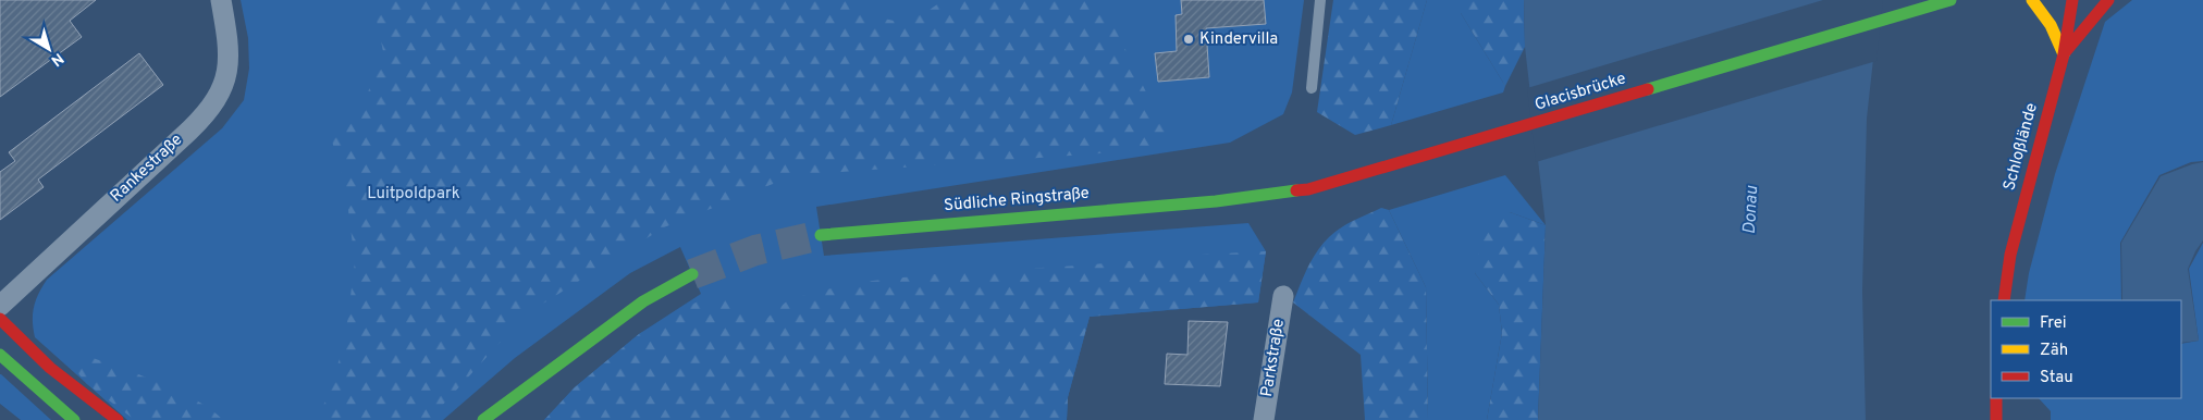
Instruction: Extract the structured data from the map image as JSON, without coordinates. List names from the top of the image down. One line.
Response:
{"streets":{"main road":["Glacisbrücke","Schloßlände","Südliche Ringstraße"],"street":["Rankestraße","Parkstraße"]},"crossings":[["Glacisbrücke","Südliche Ringstraße"]],"water":["Donau"],"parks":["Luitpoldpark"],"places":["Kindervilla"],"legend":["Frei","Zäh","Stau"],"north":"bottom right"}
